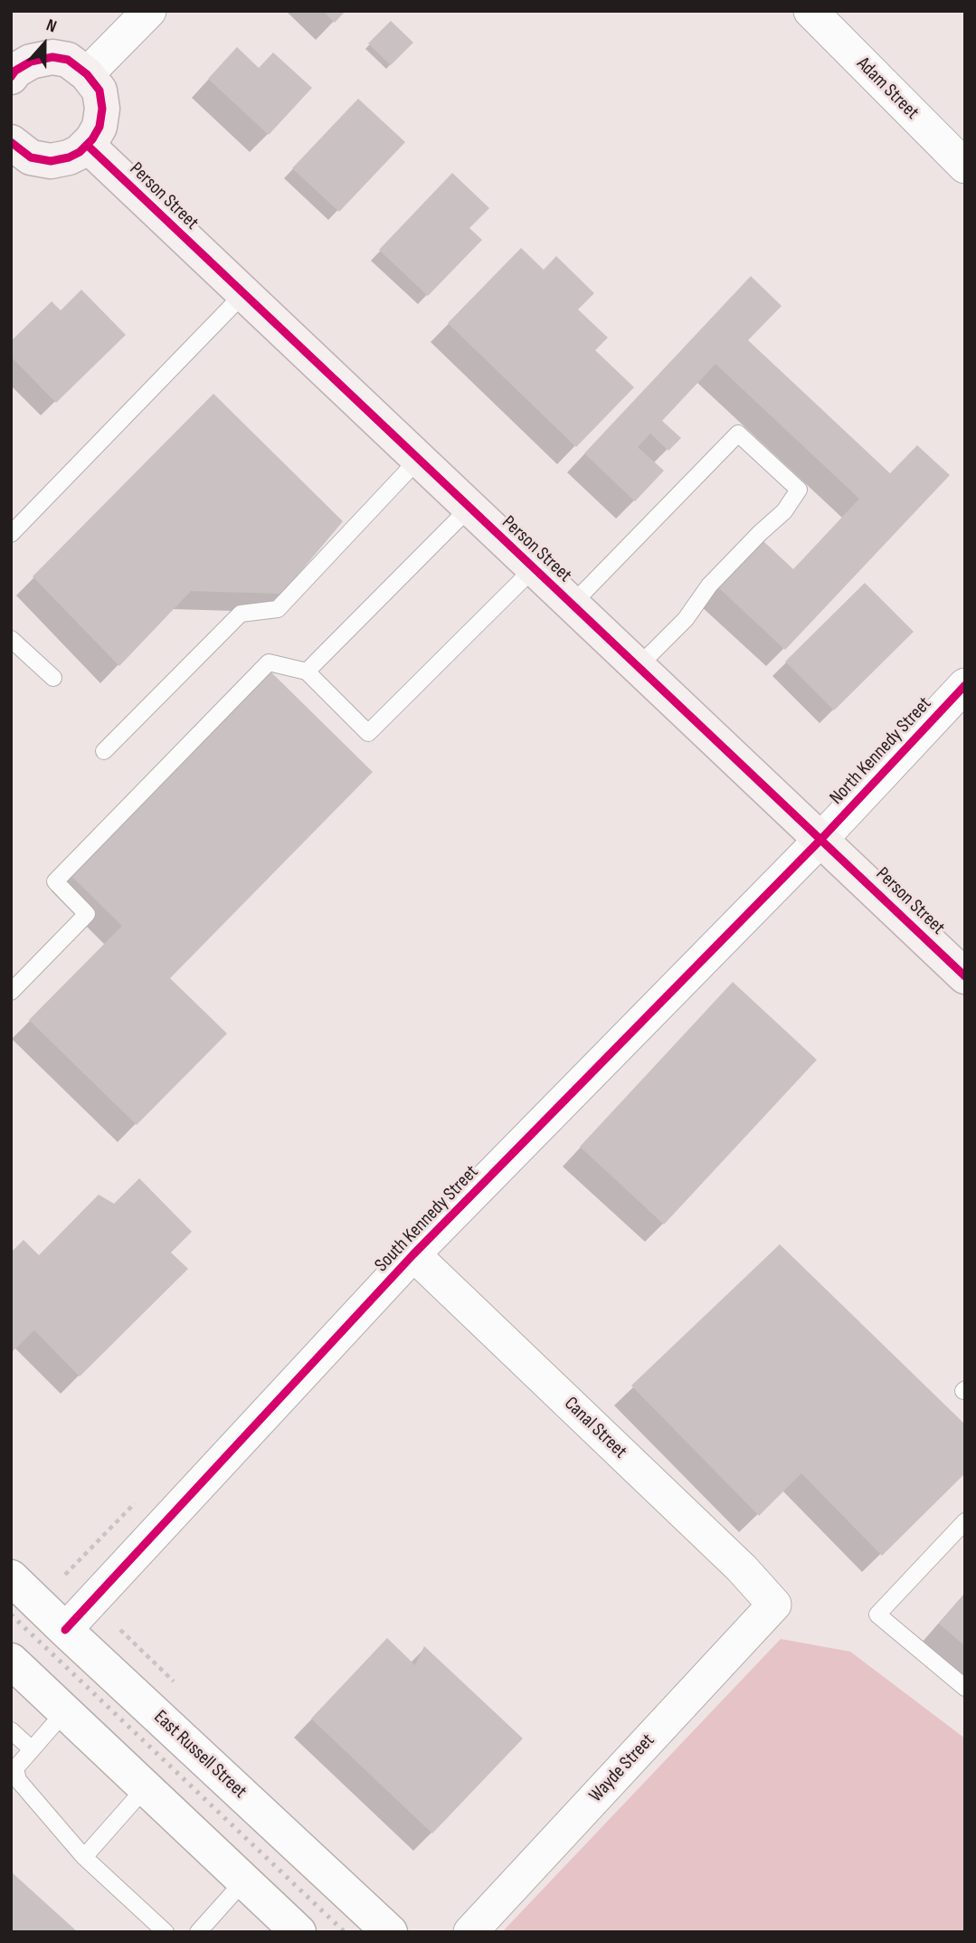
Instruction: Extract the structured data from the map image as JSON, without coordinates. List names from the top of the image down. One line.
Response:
{"streets":{"main road":["Person Street","East Russell Street"],"street":["Adam Street","North Kennedy Street","South Kennedy Street","Canal Street","Wayde Street"]},"crossings":[["Person Street","North Kennedy Street"],["Person Street","South Kennedy Street"],["North Kennedy Street","South Kennedy Street"],["South Kennedy Street","Canal Street"],["South Kennedy Street","East Russell Street"],["Canal Street","Wayde Street"]],"north":"top"}
